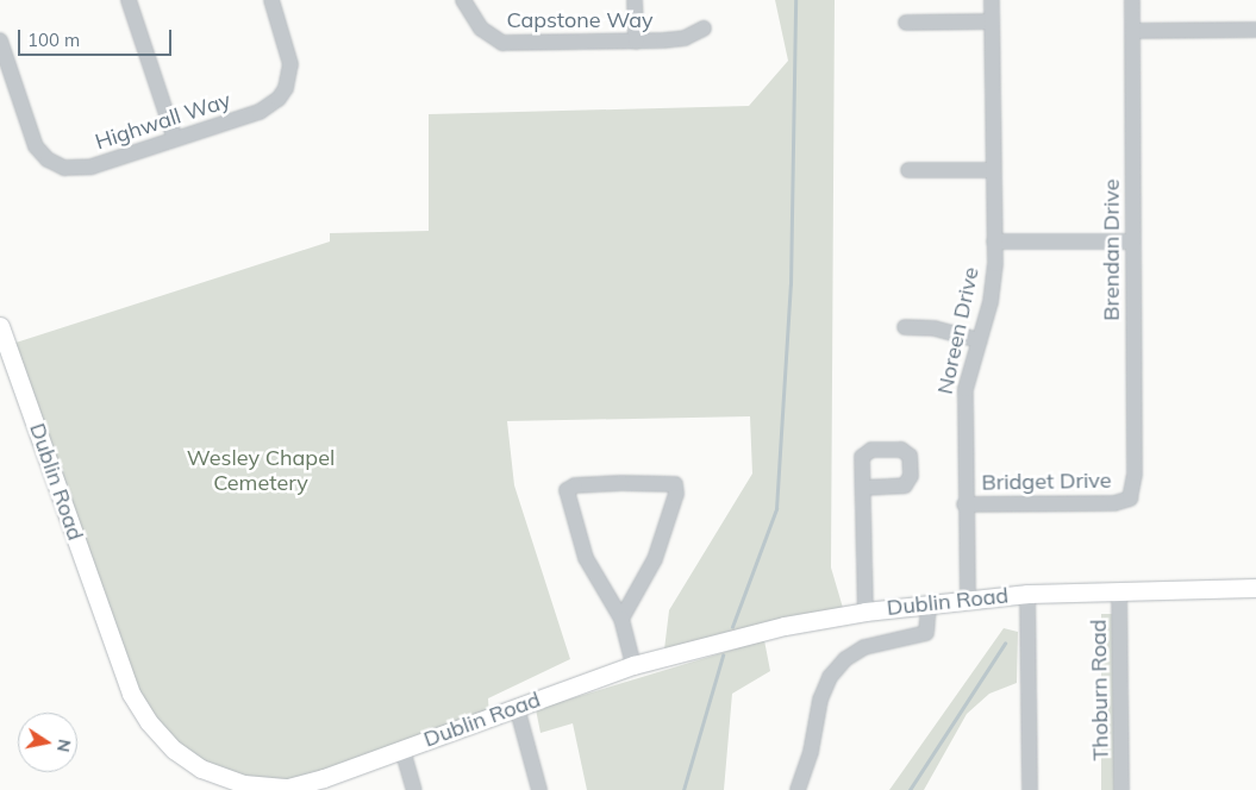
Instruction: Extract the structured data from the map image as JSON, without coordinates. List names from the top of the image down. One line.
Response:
{"streets":{"main road":["Dublin Road"],"street":["Capstone Way","Highwall Way","Brendan Drive","Noreen Drive","Bridget Drive","Thoburn Road"]},"crossings":[["Brendan Drive","Bridget Drive"],["Noreen Drive","Dublin Road"],["Noreen Drive","Bridget Drive"],["Dublin Road","Thoburn Road"]],"parks":["Wesley Chapel Cemetery"],"scale_bar":"100 m","north":"right"}
